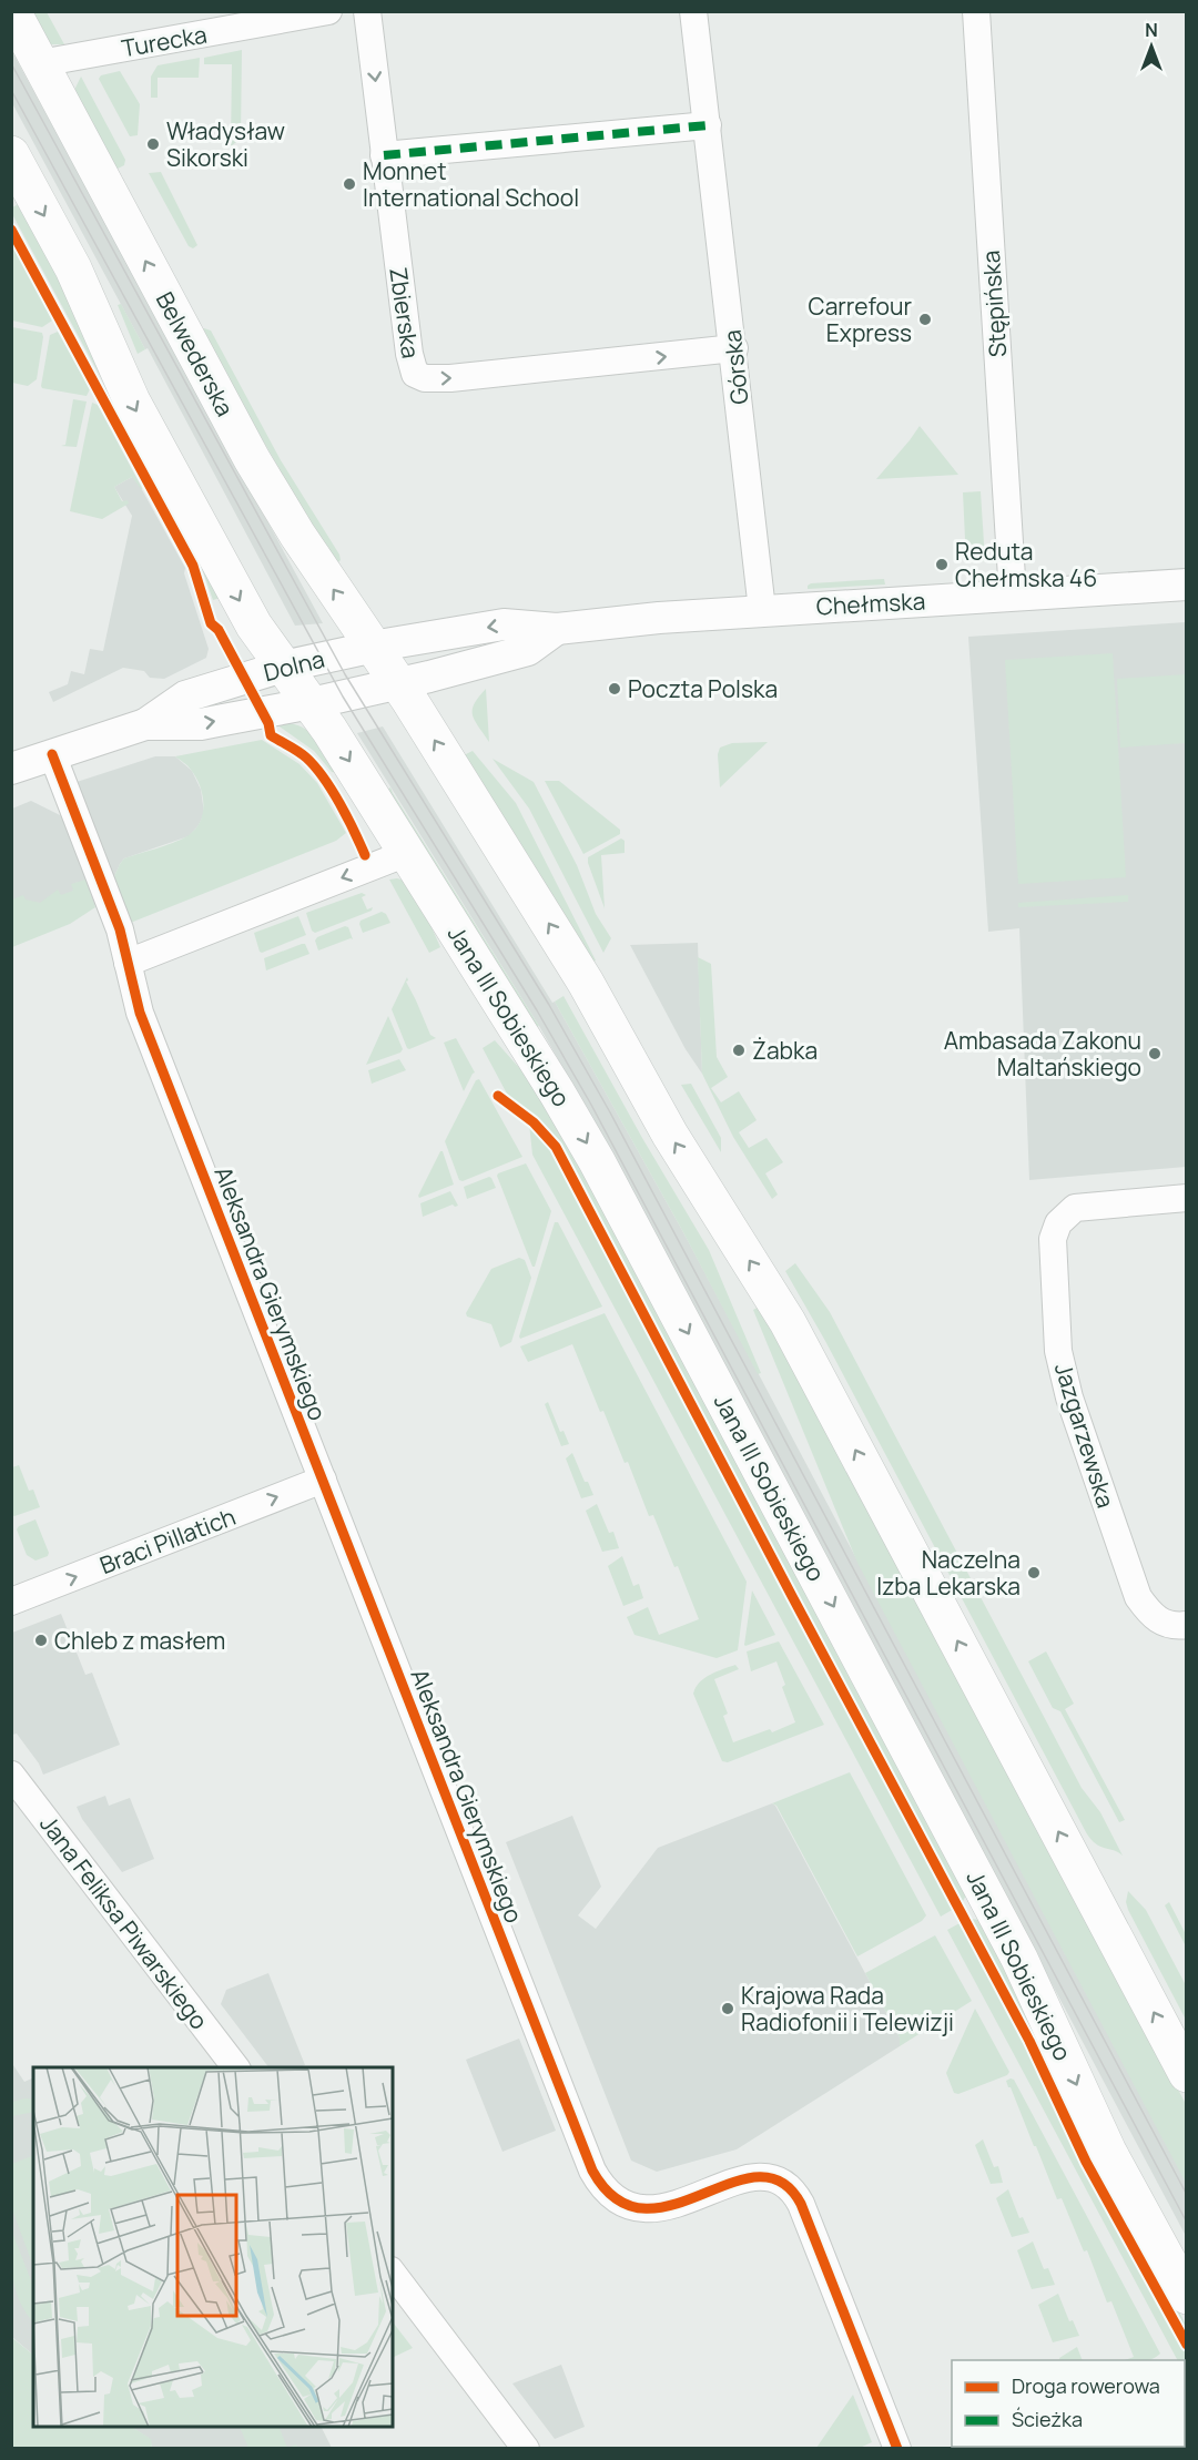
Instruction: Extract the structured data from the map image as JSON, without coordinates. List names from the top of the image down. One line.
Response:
{"streets":{"main road":["Belwederska","Jana III Sobieskiego"],"street":["Turecka","Stępińska","Zbierska","Górska","Chełmska","Dolna","Aleksandra Gierymskiego","Jazgarzewska","Braci Pillatich","Jana Feliksa Piwarskiego"]},"crossings":[["Turecka","Belwederska"],["Stępińska","Chełmska"],["Zbierska","Górska"],["Belwederska","Chełmska"],["Belwederska","Dolna"],["Górska","Chełmska"],["Chełmska","Dolna"],["Chełmska","Jana III Sobieskiego"],["Dolna","Jana III Sobieskiego"],["Dolna","Aleksandra Gierymskiego"],["Aleksandra Gierymskiego","Braci Pillatich"]],"one_way":["Braci Pillatich"],"places":["Władysław Sikorski","Monnet International School","Carrefour Express","Reduta Chełmska 46","Poczta Polska","Żabka","Ambasada Zakonu Maltańskiego","Naczelna Izba Lekarska","Chleb z masłem","Krajowa Rada Radiofonii i Telewizji"],"legend":["Droga rowerowa","Ścieżka"],"north":"top"}
